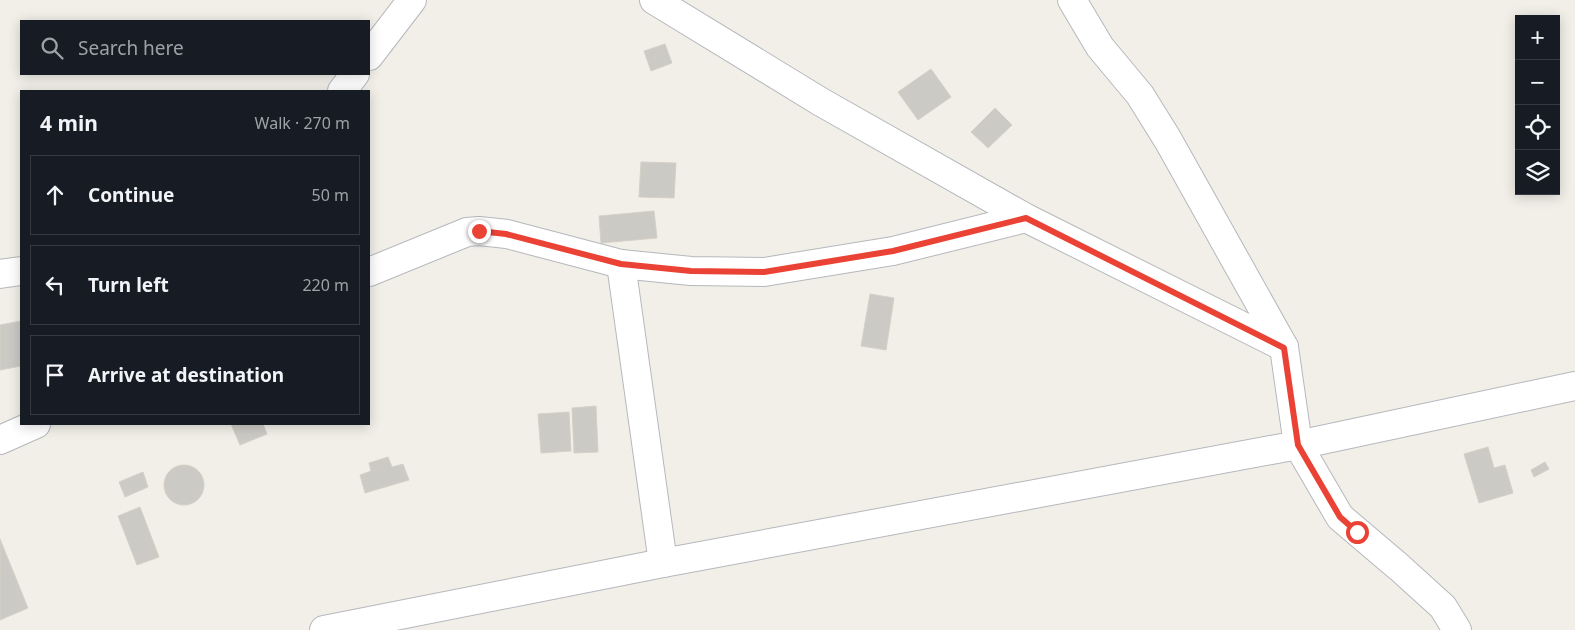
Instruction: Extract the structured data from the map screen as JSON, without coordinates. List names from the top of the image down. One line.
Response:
{"page":{"map_buttons":["+","−"],"search":"Search here","heading":["4 min","Walk · 270 m"],"list":[["Continue","50 m"],["Turn left","220 m"],"Arrive at destination"]}}
